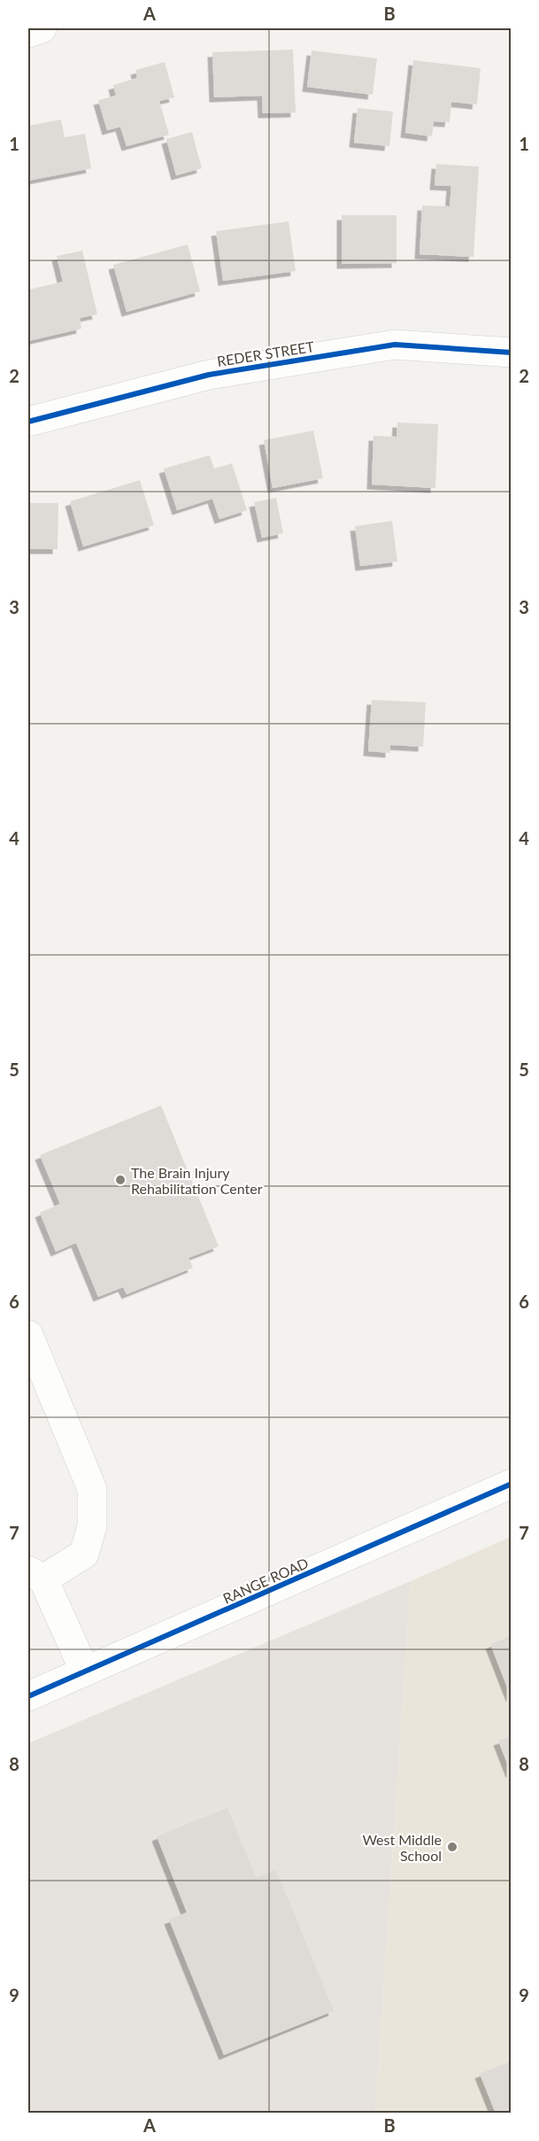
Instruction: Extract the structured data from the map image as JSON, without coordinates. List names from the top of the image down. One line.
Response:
{"streets":{"street":["REDER STREET","RANGE ROAD"]},"places":["The Brain Injury Rehabilitation Center","West Middle School"],"grid":{"columns":["A","B"],"rows":["1","2","3","4","5","6","7","8","9"]}}
